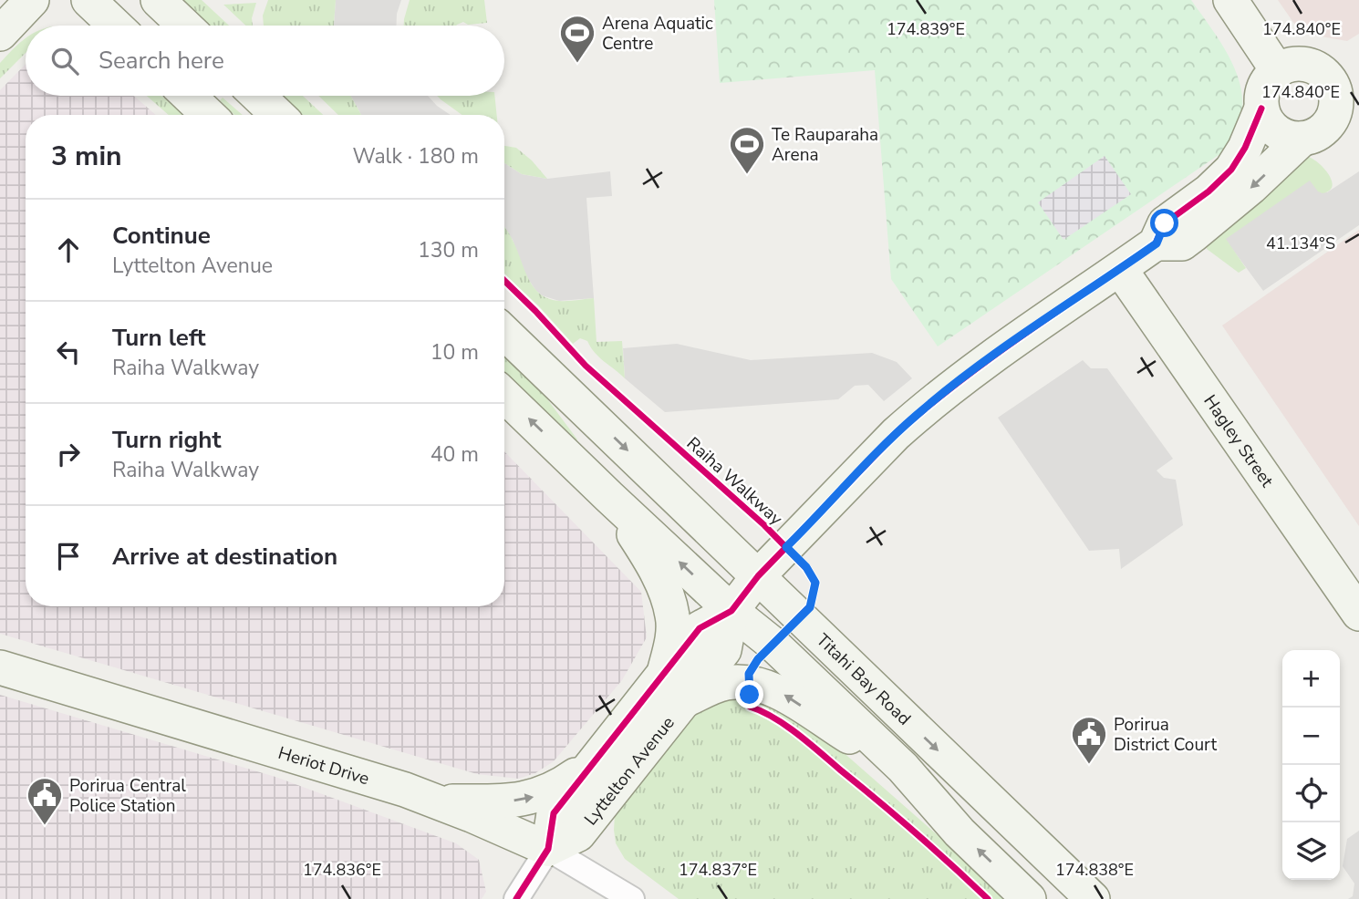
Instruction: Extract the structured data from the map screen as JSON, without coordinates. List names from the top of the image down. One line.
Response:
{"streets":{"street":["Hagley Street","Titahi Bay Road","Heriot Drive","Lyttelton Avenue"],"cycle path":["Raiha Walkway"]},"crossings":[["Hagley Street","Lyttelton Avenue"],["Titahi Bay Road","Lyttelton Avenue"],["Heriot Drive","Lyttelton Avenue"]],"places":{"sports":["Arena Aquatic Centre","Te Rauparaha Arena"],"public building":["Porirua District Court","Porirua Central Police Station"]},"page":{"search":"Search here","heading":["3 min","Walk · 180 m"],"list":[["Continue","Lyttelton Avenue","130 m"],["Turn left","Raiha Walkway","10 m"],["Turn right","Raiha Walkway","40 m"],"Arrive at destination"],"map_buttons":["+","−"]},"coordinates":["174.839°E","174.840°E","41.134°S","174.836°E","174.837°E","174.838°E"]}
